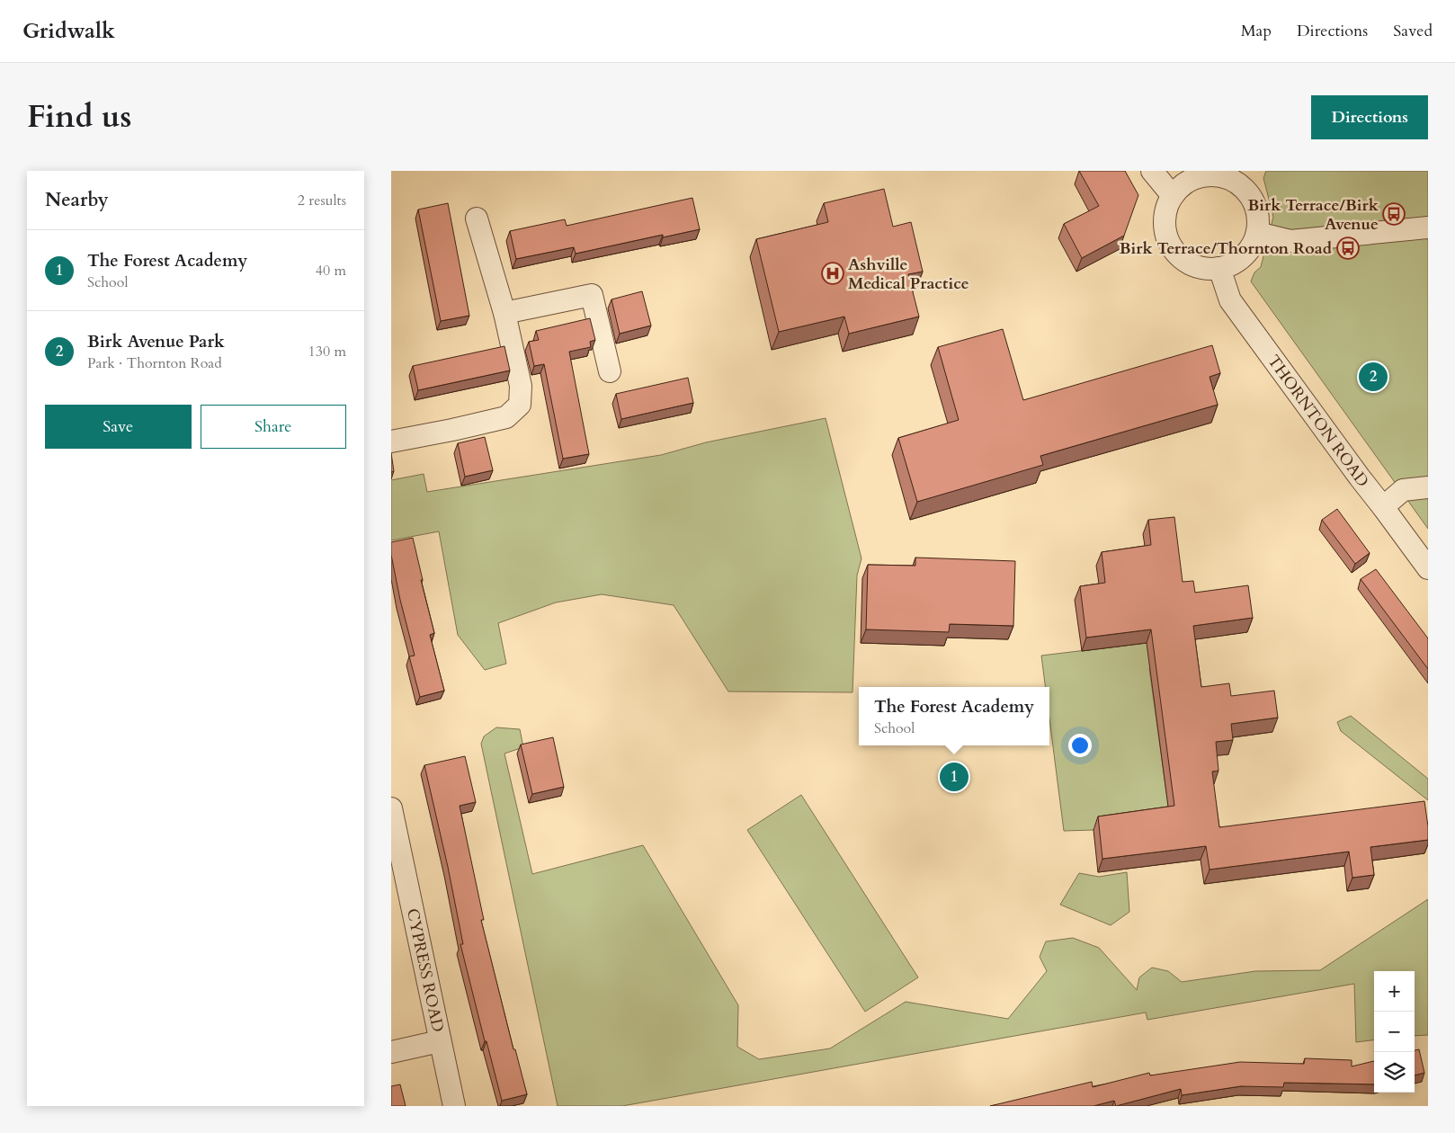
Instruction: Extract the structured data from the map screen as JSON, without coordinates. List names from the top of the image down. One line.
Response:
{"streets":{"street":["THORNTON ROAD","CYPRESS ROAD"]},"places":{"bus stop":["Birk Terrace/Birk Avenue","Birk Terrace/Thornton Road"],"hospital":["Ashville Medical Practice"]},"page":{"header":"Gridwalk","nav":["Map","Directions","Saved"],"title":"Find us","buttons":["Directions",["Save","Share"]],"heading":["Nearby","2 results"],"list":[{"mark":"1","name":"The Forest Academy","note":"School","value":"40 m"},{"mark":"2","name":"Birk Avenue Park","note":"Park · Thornton Road","value":"130 m"}],"pins":["2","1"],"popup":["The Forest Academy","School"],"map_buttons":["+","−"]}}
